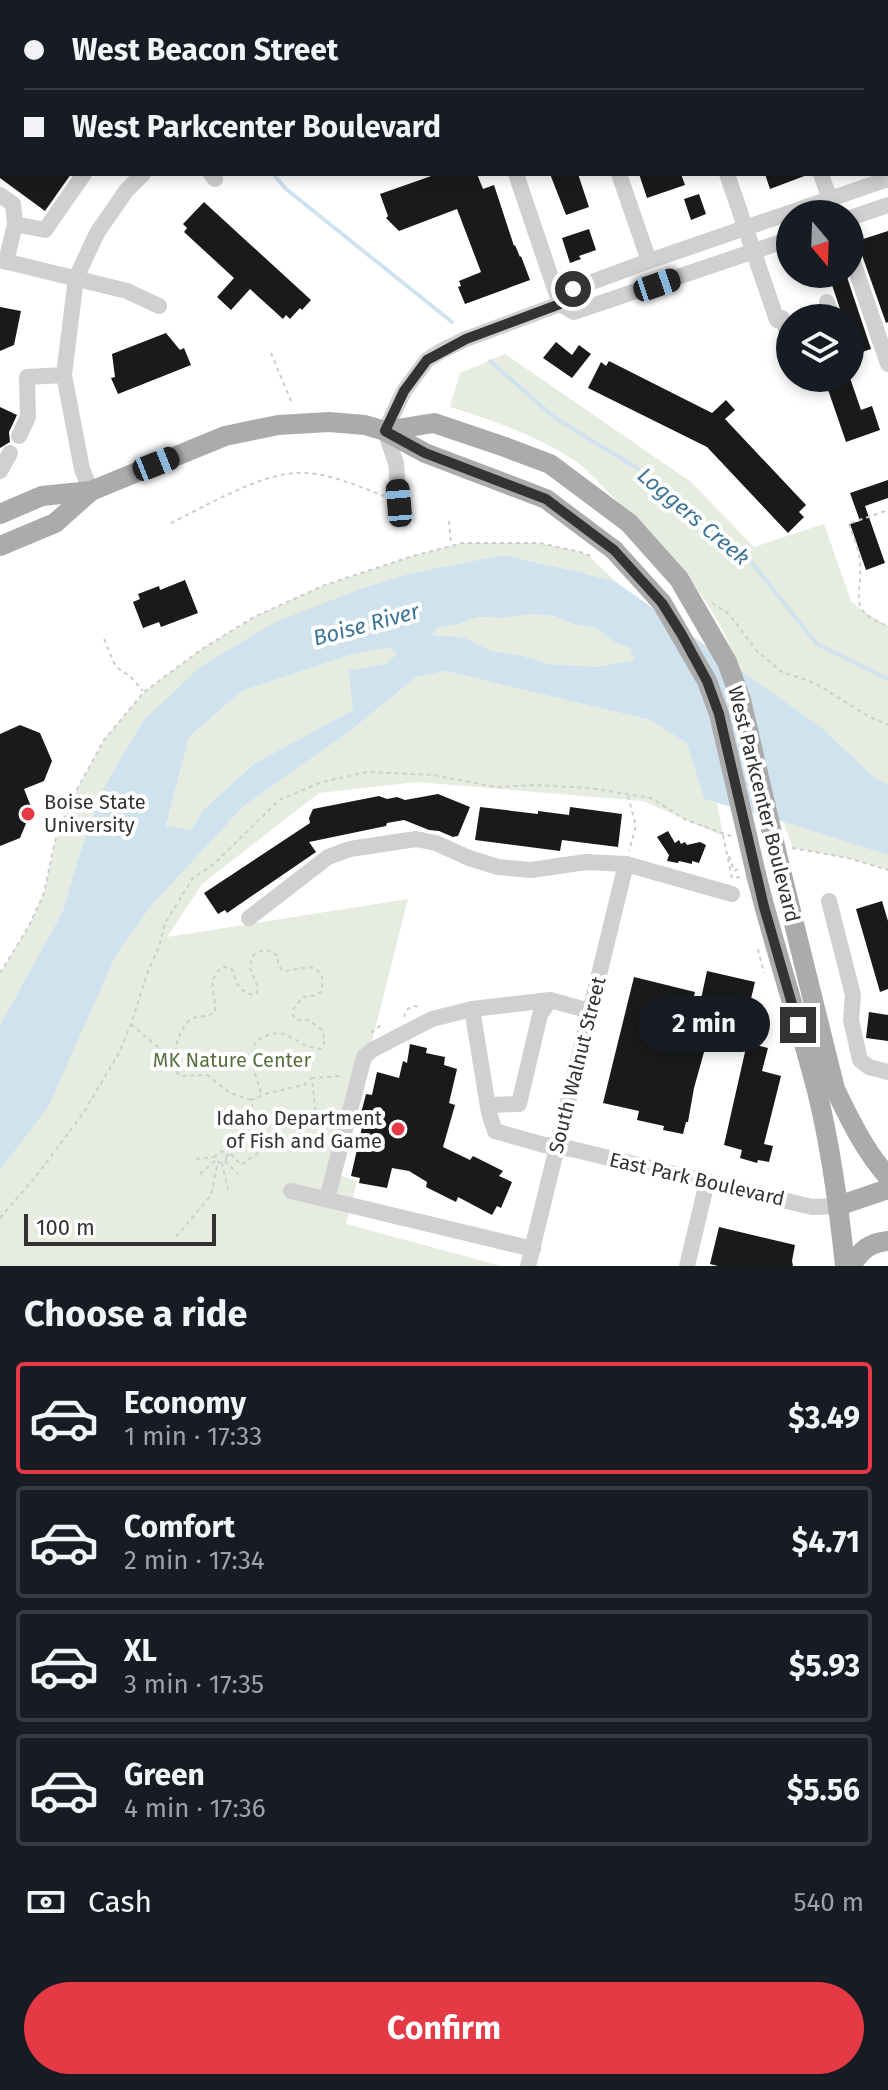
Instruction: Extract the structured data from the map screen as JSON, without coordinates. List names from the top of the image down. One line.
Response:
{"streets":{"main road":["West Parkcenter Boulevard"],"street":["South Walnut Street","East Park Boulevard"]},"crossings":[["West Parkcenter Boulevard","East Park Boulevard"],["South Walnut Street","East Park Boulevard"]],"water":["Loggers Creek","Boise River"],"parks":["MK Nature Center"],"places":["Boise State University","Idaho Department of Fish and Game"],"scale_bar":"100 m","north":"bottom","page":{"banner":["West Beacon Street","West Parkcenter Boulevard"],"bubble":"2 min","scale":"100 m","heading":"Choose a ride","list":[{"name":"Economy","note":"1 min · 17:33","value":"$3.49"},{"name":"Comfort","note":"2 min · 17:34","value":"$4.71"},{"name":"XL","note":"3 min · 17:35","value":"$5.93"},{"name":"Green","note":"4 min · 17:36","value":"$5.56"}],"pay":["Cash","540 m"],"buttons":"Confirm"}}
